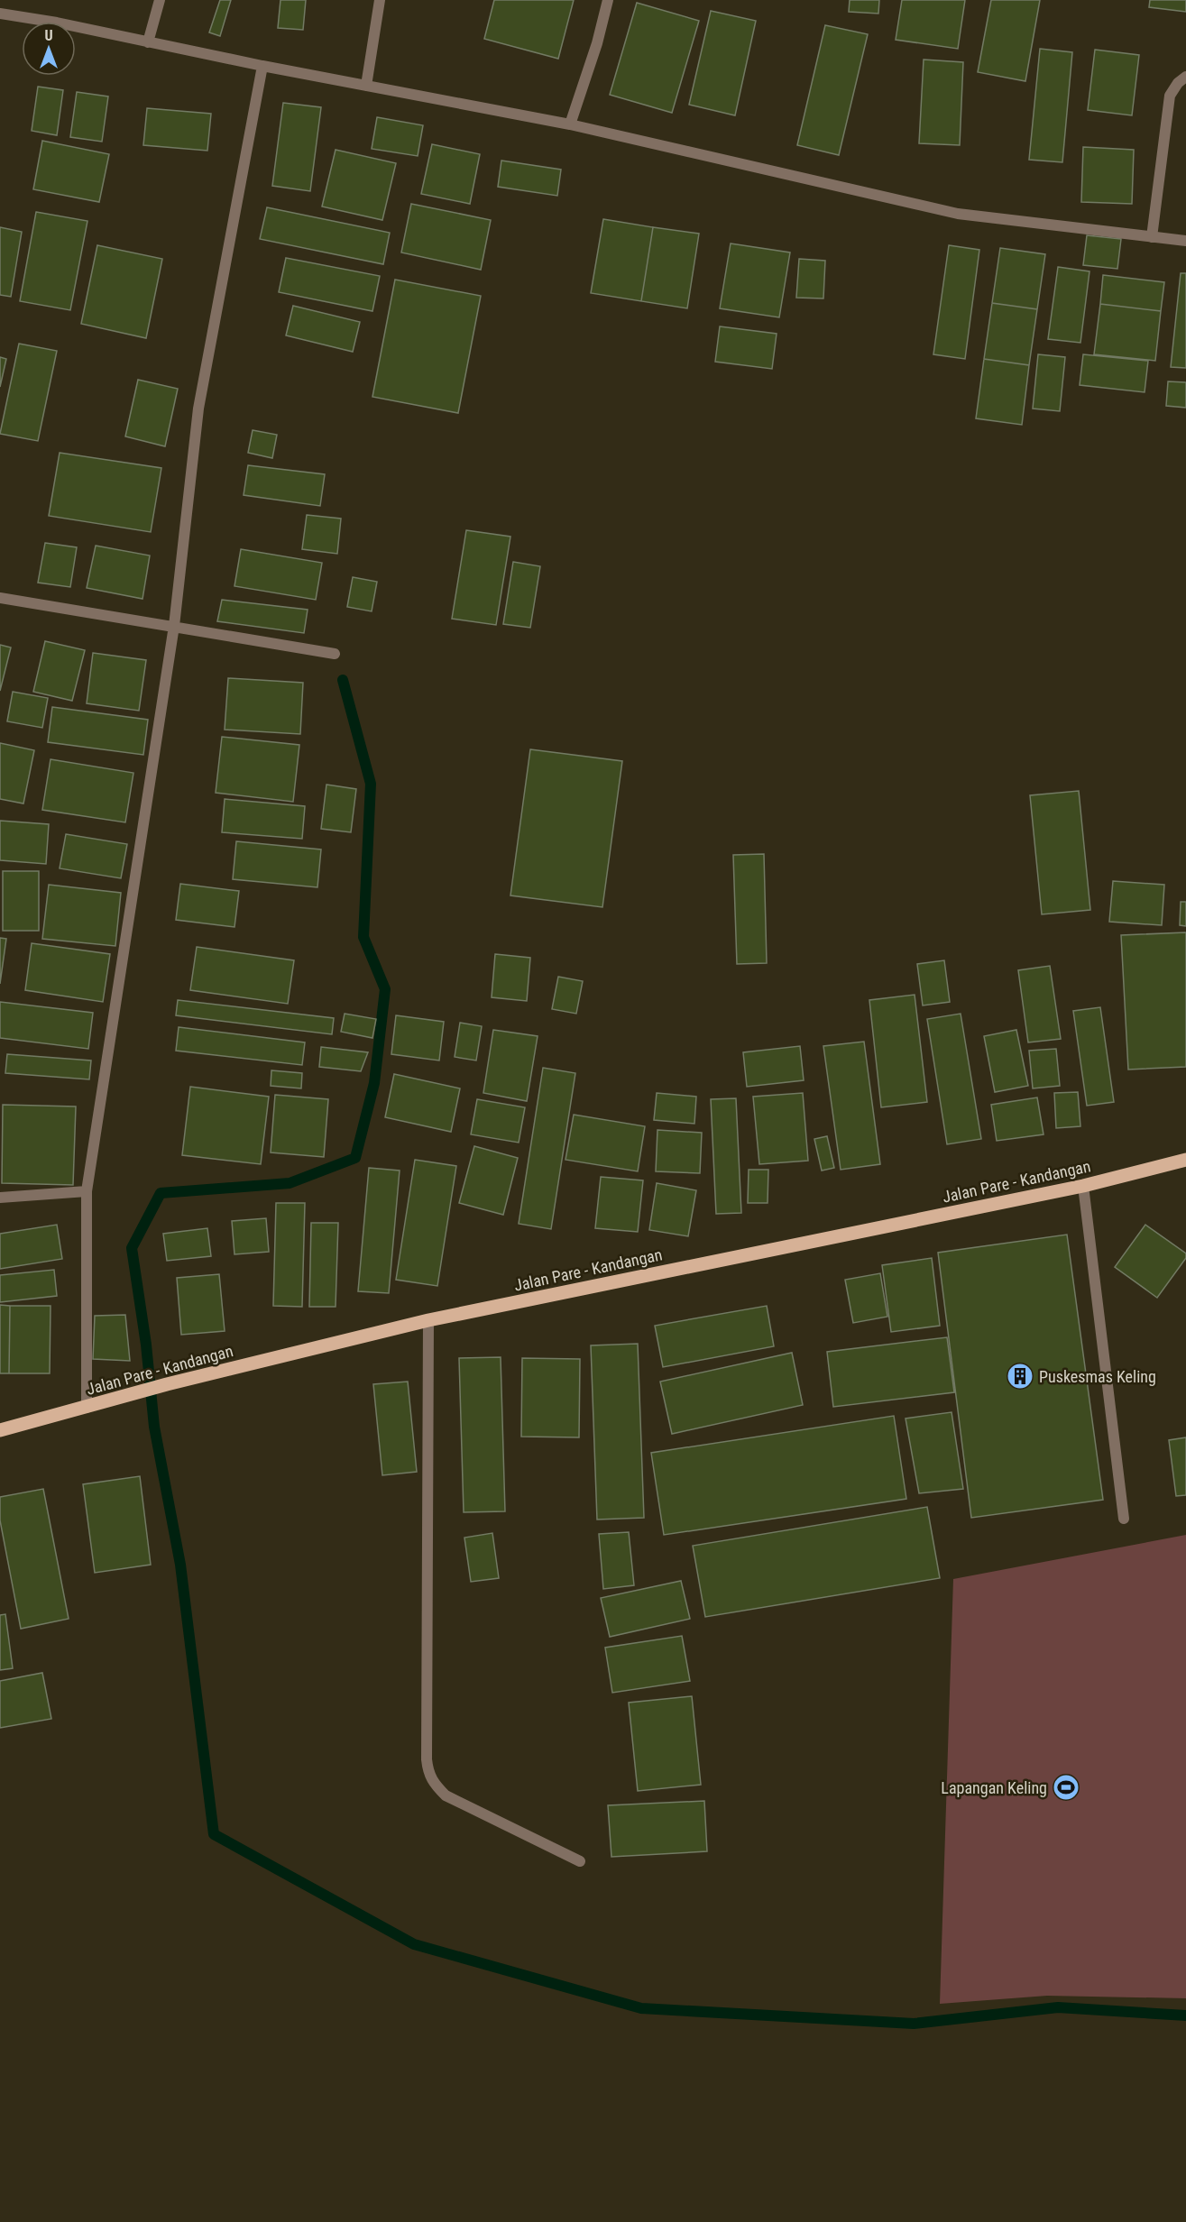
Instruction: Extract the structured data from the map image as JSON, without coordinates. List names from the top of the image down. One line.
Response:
{"streets":{"main road":["Jalan Pare - Kandangan"]},"places":{"building":["Puskesmas Keling"],"sports":["Lapangan Keling"]},"north":"top"}
